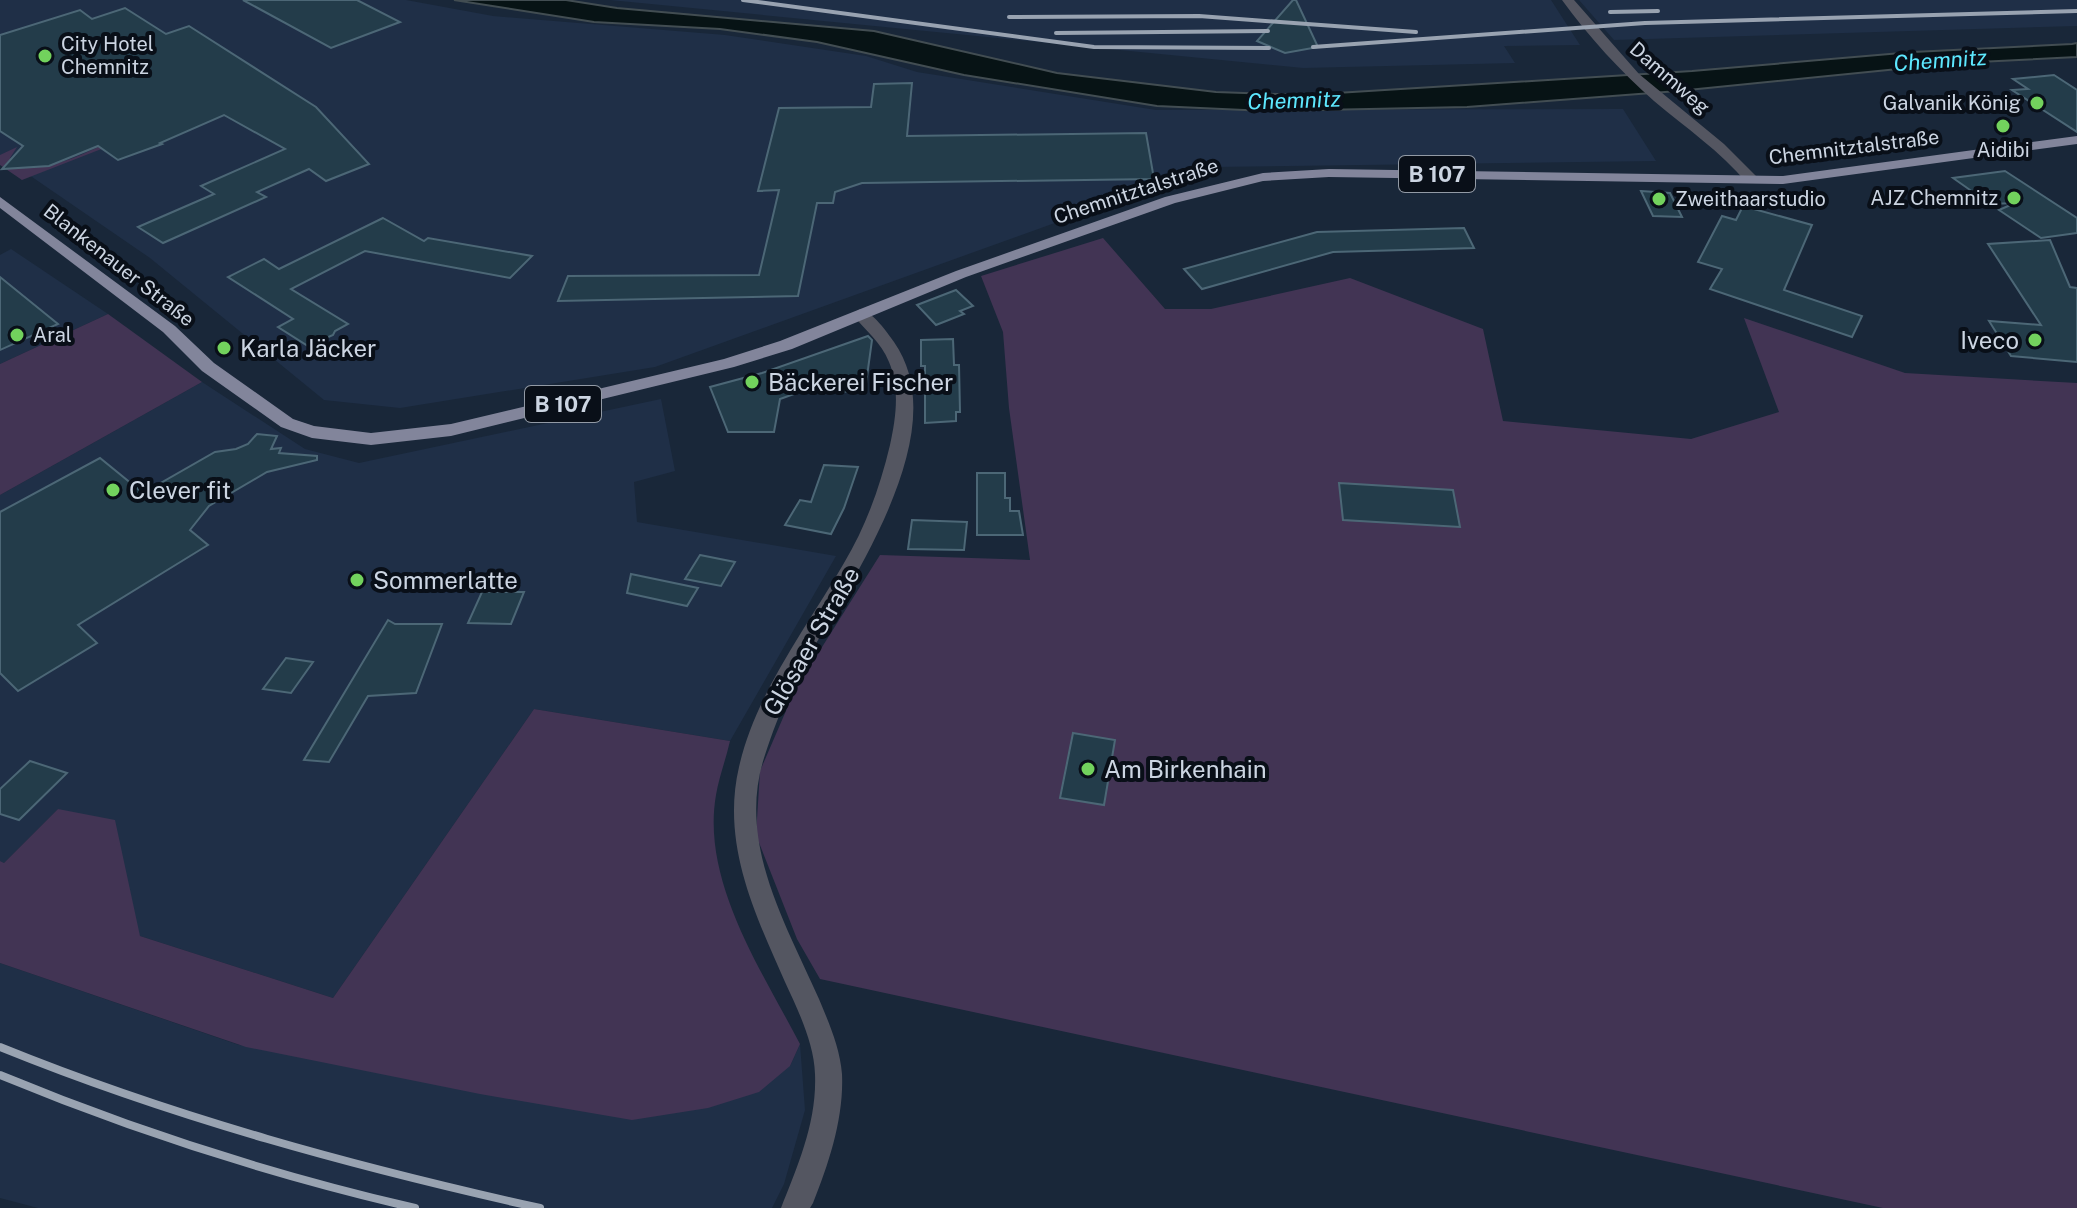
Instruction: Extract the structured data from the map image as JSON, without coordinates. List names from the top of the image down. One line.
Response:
{"streets":{"main road":["Chemnitztalstraße","B 107","Blankenauer Straße"],"street":["Dammweg","Glösaer Straße"]},"crossings":[["Dammweg","Chemnitztalstraße"],["Chemnitztalstraße","Blankenauer Straße"],["Chemnitztalstraße","Glösaer Straße"]],"water":["Chemnitz"],"places":["City Hotel Chemnitz","Galvanik König","Aidibi","AJZ Chemnitz","Zweithaarstudio","Aral","Iveco","Karla Jäcker","Bäckerei Fischer","Clever fit","Sommerlatte","Am Birkenhain"]}
